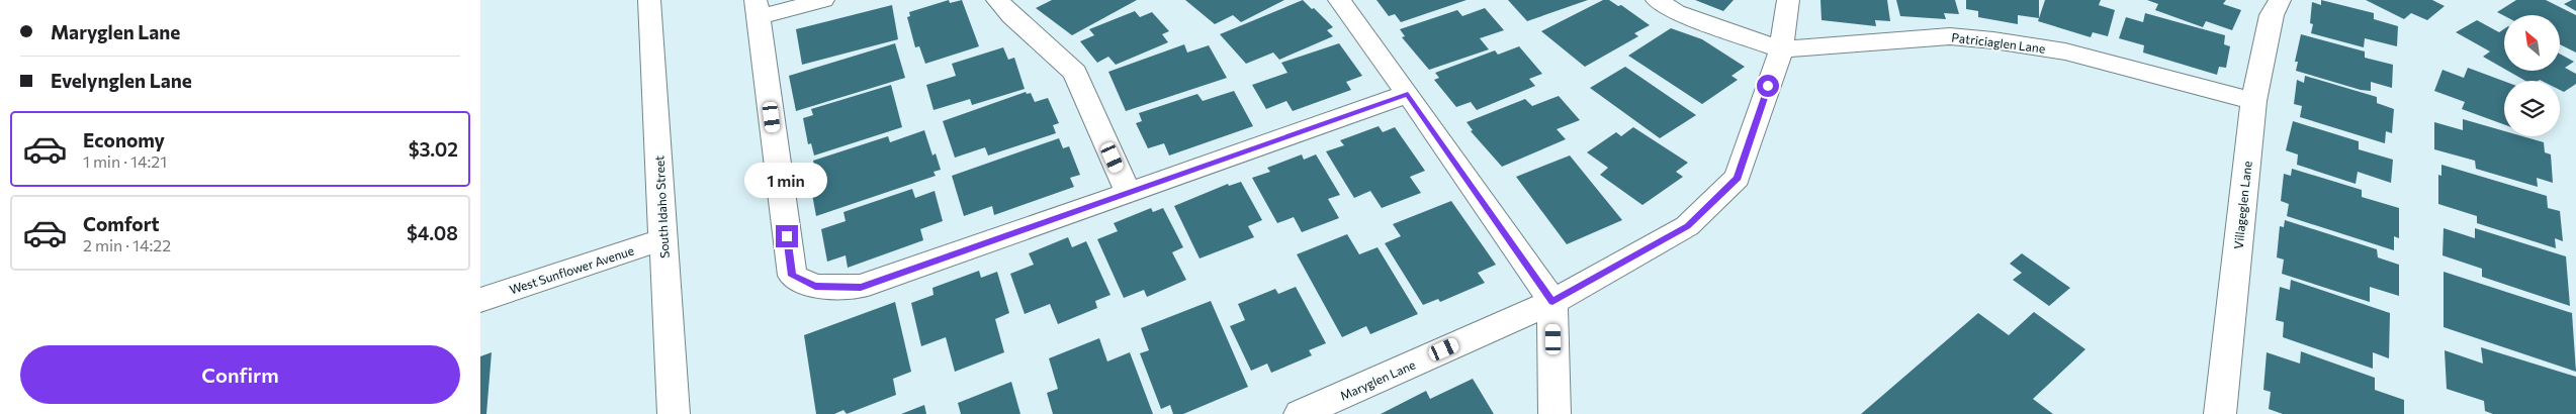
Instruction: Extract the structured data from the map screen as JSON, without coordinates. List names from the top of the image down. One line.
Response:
{"streets":{"street":["Patriciaglen Lane","Villageglen Lane","South Idaho Street","West Sunflower Avenue","Maryglen Lane"]},"crossings":[["Patriciaglen Lane","Villageglen Lane"],["Patriciaglen Lane","Maryglen Lane"],["South Idaho Street","West Sunflower Avenue"]],"north":"top left","page":{"banner":["Maryglen Lane","Evelynglen Lane"],"list":[{"name":"Economy","note":"1 min · 14:21","value":"$3.02"},{"name":"Comfort","note":"2 min · 14:22","value":"$4.08"}],"bubble":"1 min","buttons":"Confirm"}}
